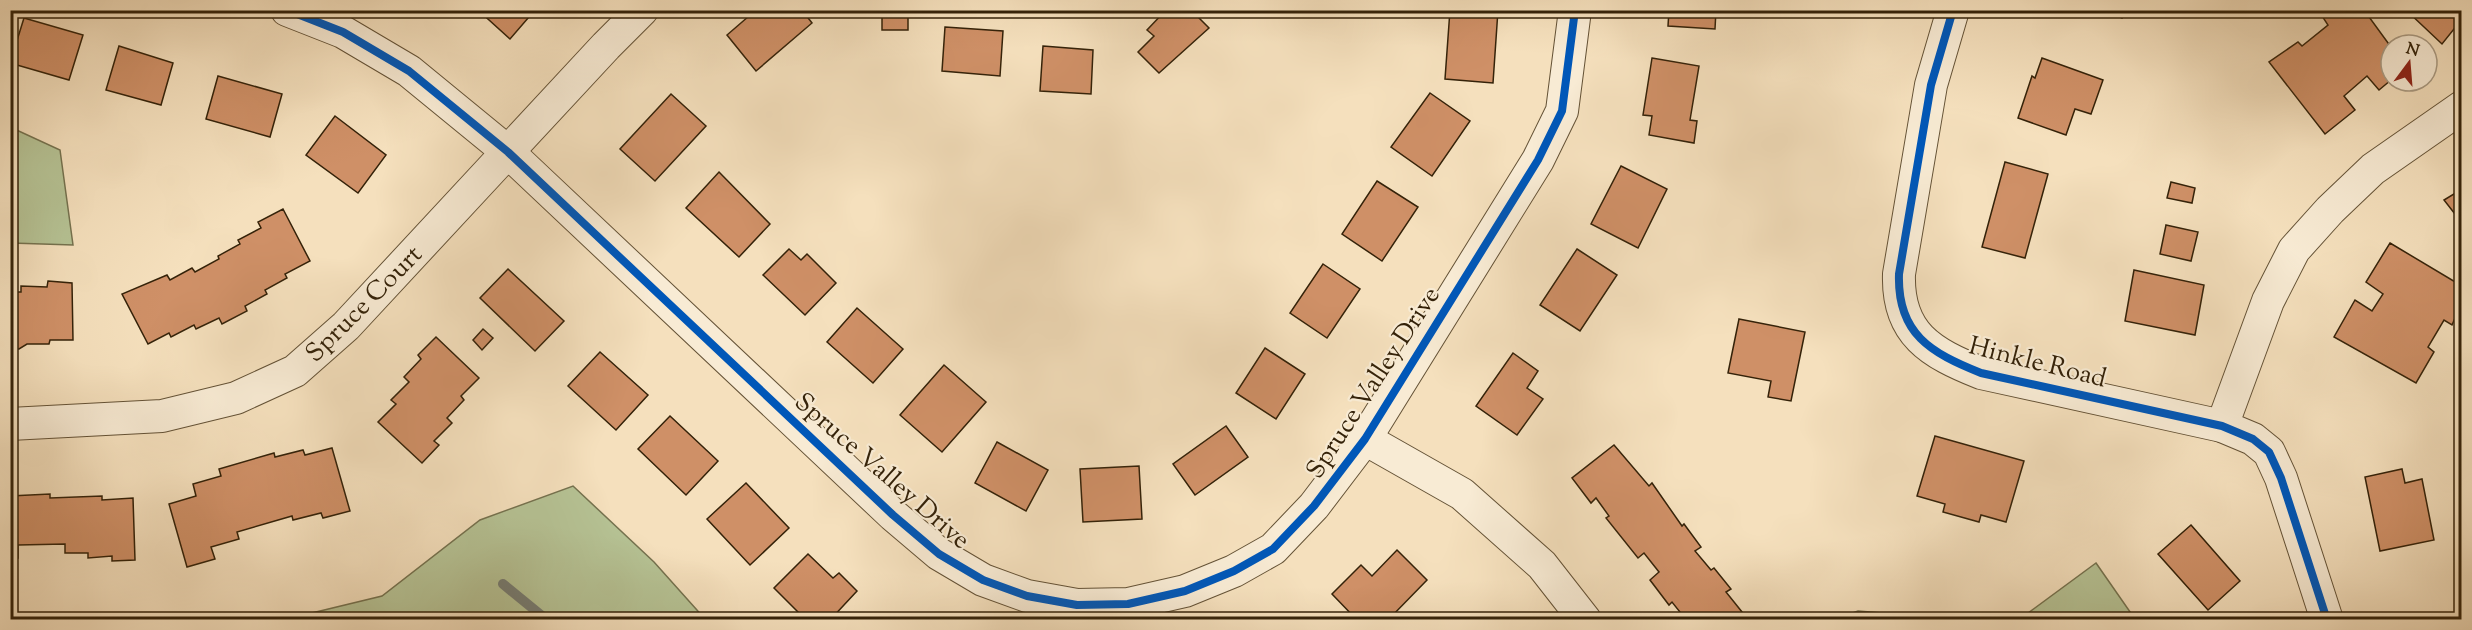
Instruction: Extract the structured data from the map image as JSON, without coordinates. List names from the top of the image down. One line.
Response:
{"streets":{"street":["Spruce Court","Hinkle Road","Spruce Valley Drive"]},"crossings":[["Spruce Court","Spruce Valley Drive"]],"north":"top"}
